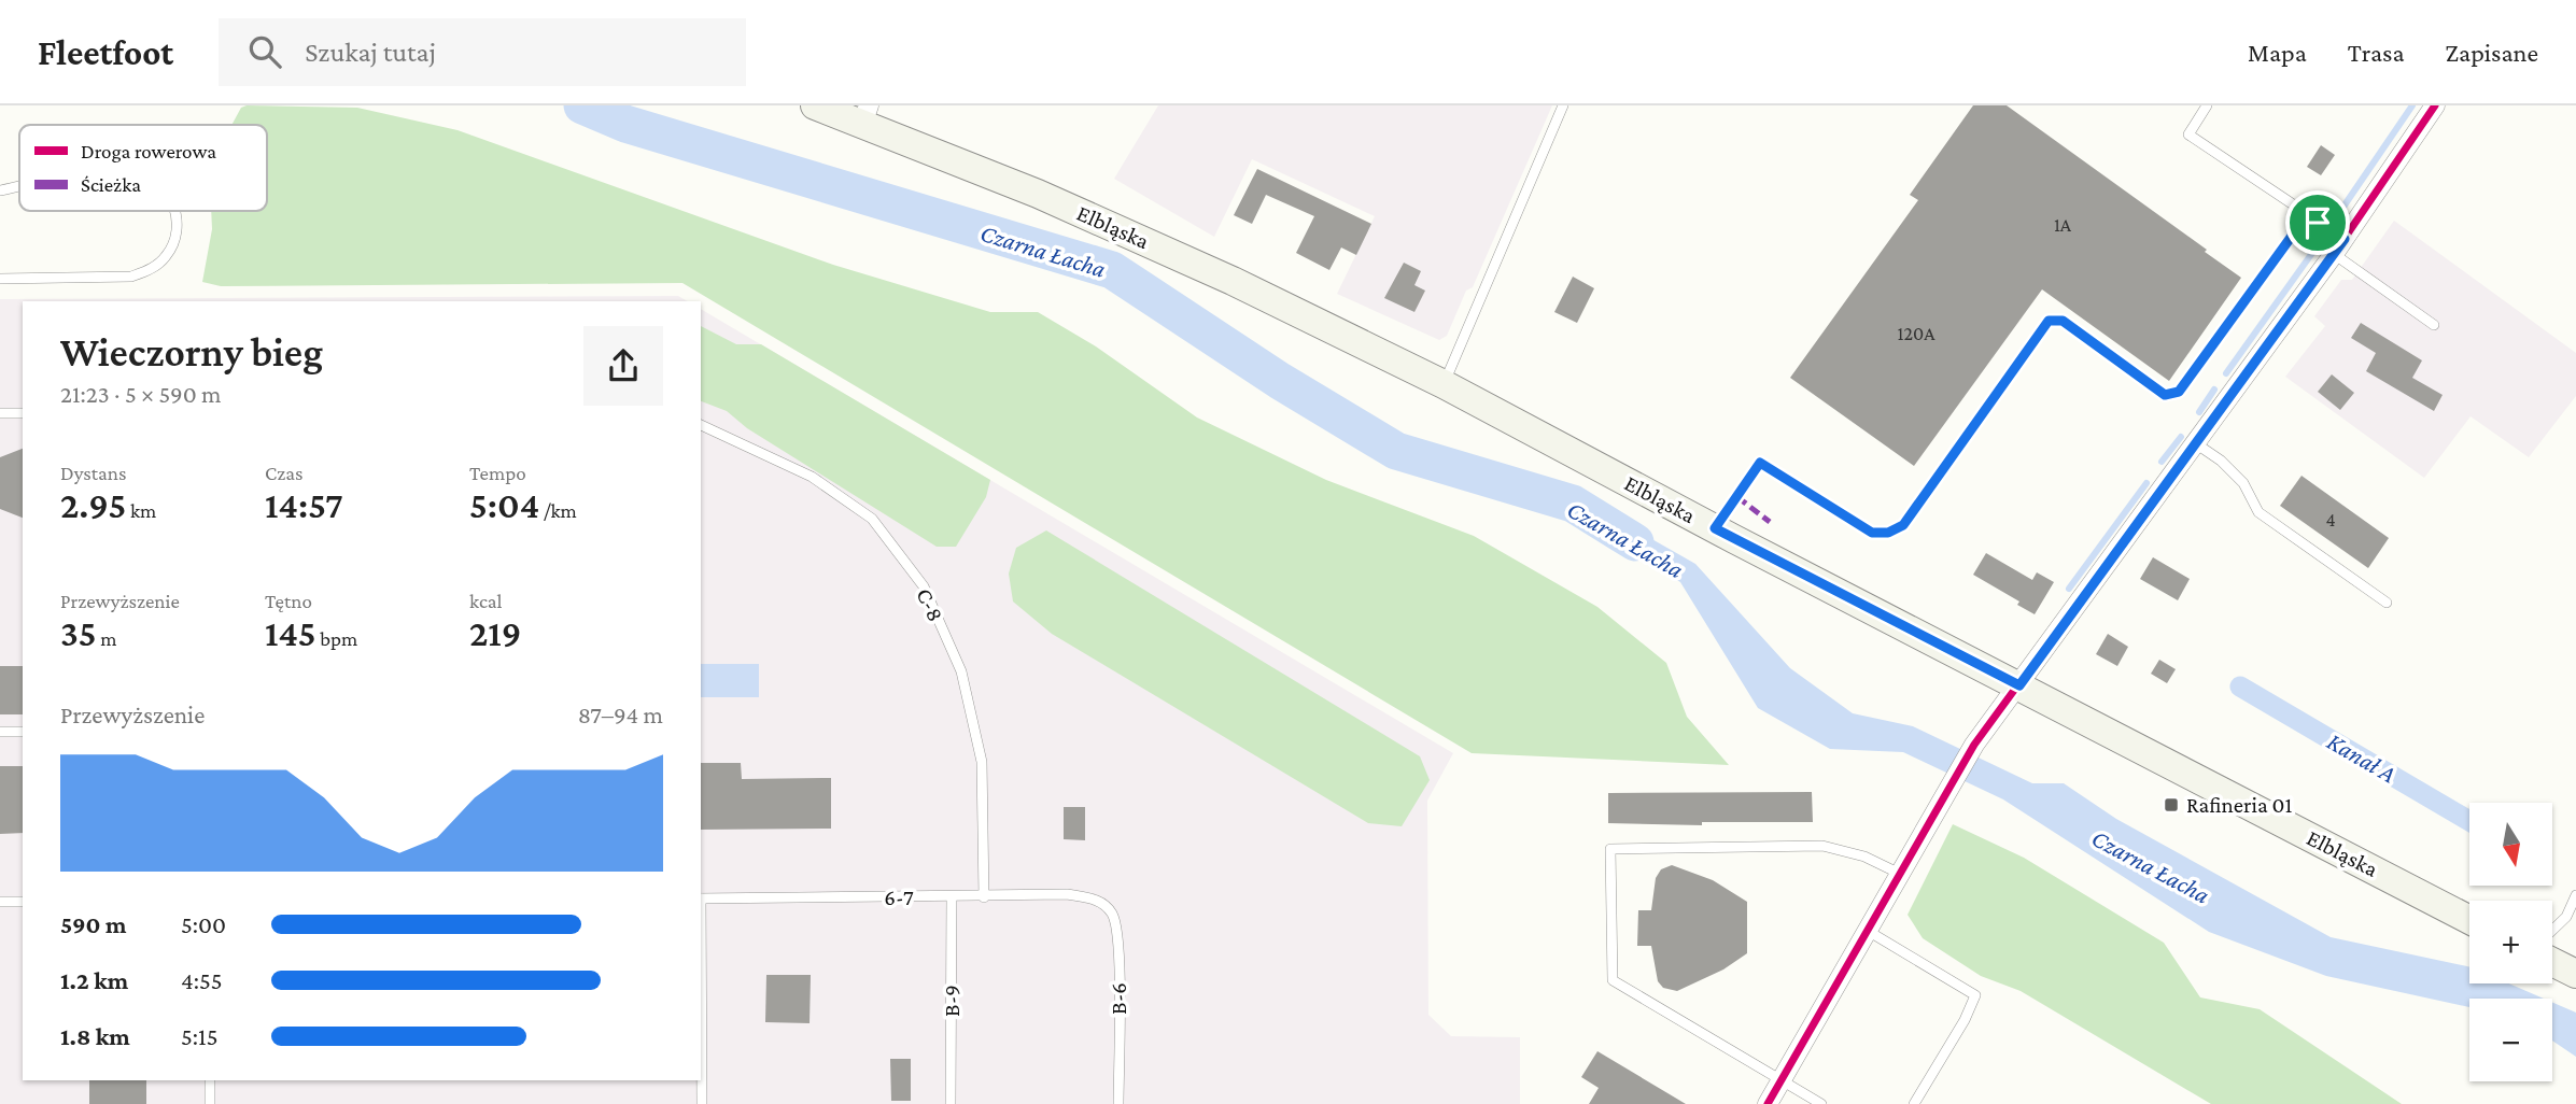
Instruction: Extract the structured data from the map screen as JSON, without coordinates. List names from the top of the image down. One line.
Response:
{"streets":{"main road":["Elbląska"],"lane":["C-8","6-7","B-6","B-9"]},"crossings":[["C-8","6-7"],["6-7","B-6"],["6-7","B-9"]],"water":["Czarna Łacha","Kanał A"],"places":{"transit":["Rafineria 01"]},"house_numbers":["1A","120A","4"],"legend":["Droga rowerowa","Ścieżka"],"north":"bottom","page":{"header":"Fleetfoot","search":"Szukaj tutaj","nav":["Mapa","Trasa","Zapisane"],"heading":["Wieczorny bieg","21:23 · 5 × 590 m"],"stats":[["Dystans","2.95 km"],["Czas","14:57"],["Tempo","5:04 /km"],["Przewyższenie","35 m"],["Tętno","145 bpm"],["kcal","219"]],"chart":["Przewyższenie","87–94 m"],"map_buttons":["+","−"],"list":[{"name":"590 m","note":"5:00"},{"name":"1.2 km","note":"4:55"},{"name":"1.8 km","note":"5:15"}]}}
